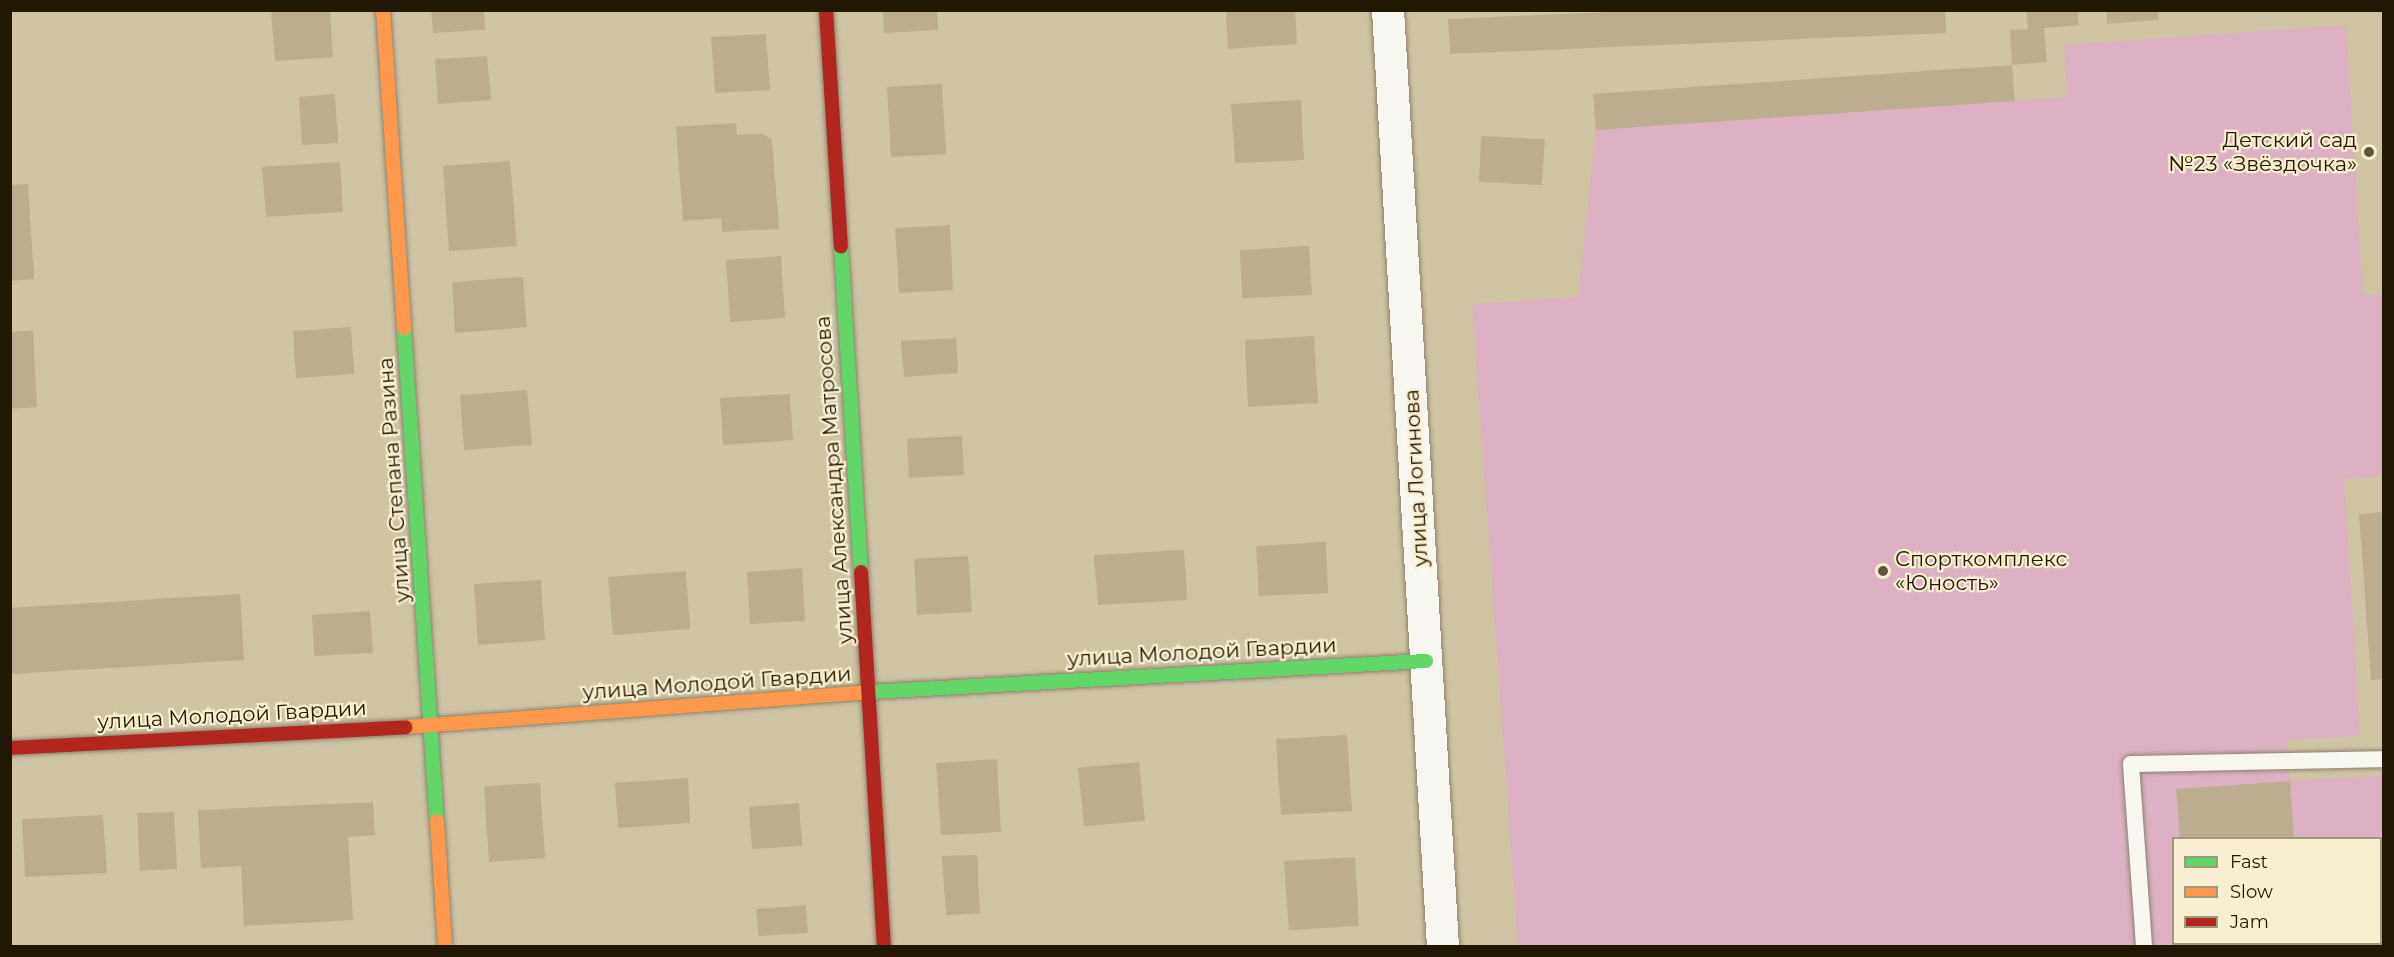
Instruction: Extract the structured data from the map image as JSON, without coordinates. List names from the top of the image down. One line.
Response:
{"streets":{"street":["улица Логинова","улица Степана Разина","улица Александра Матросова","улица Молодой Гвардии"]},"crossings":[["улица Логинова","улица Молодой Гвардии"],["улица Степана Разина","улица Молодой Гвардии"],["улица Александра Матросова","улица Молодой Гвардии"]],"places":["Детский сад №23 «Звёздочка»","Спорткомплекс «Юность»"],"legend":["Fast","Slow","Jam"]}
